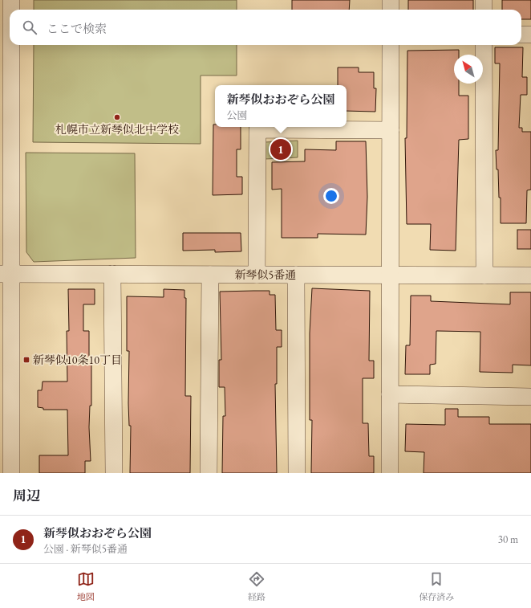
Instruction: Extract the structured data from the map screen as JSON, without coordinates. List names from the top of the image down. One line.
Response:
{"streets":{"street":["新琴似5番通"]},"places":{"other":["札幌市立新琴似北中学校"],"transit":["新琴似10条10丁目"]},"north":"top left","page":{"search":"ここで検索","popup":["新琴似おおぞら公園","公園"],"pins":"1","heading":"周辺","list":[{"mark":"1","name":"新琴似おおぞら公園","note":"公園 · 新琴似5番通","value":"30 m"}],"nav":["地図","経路","保存済み"]}}
